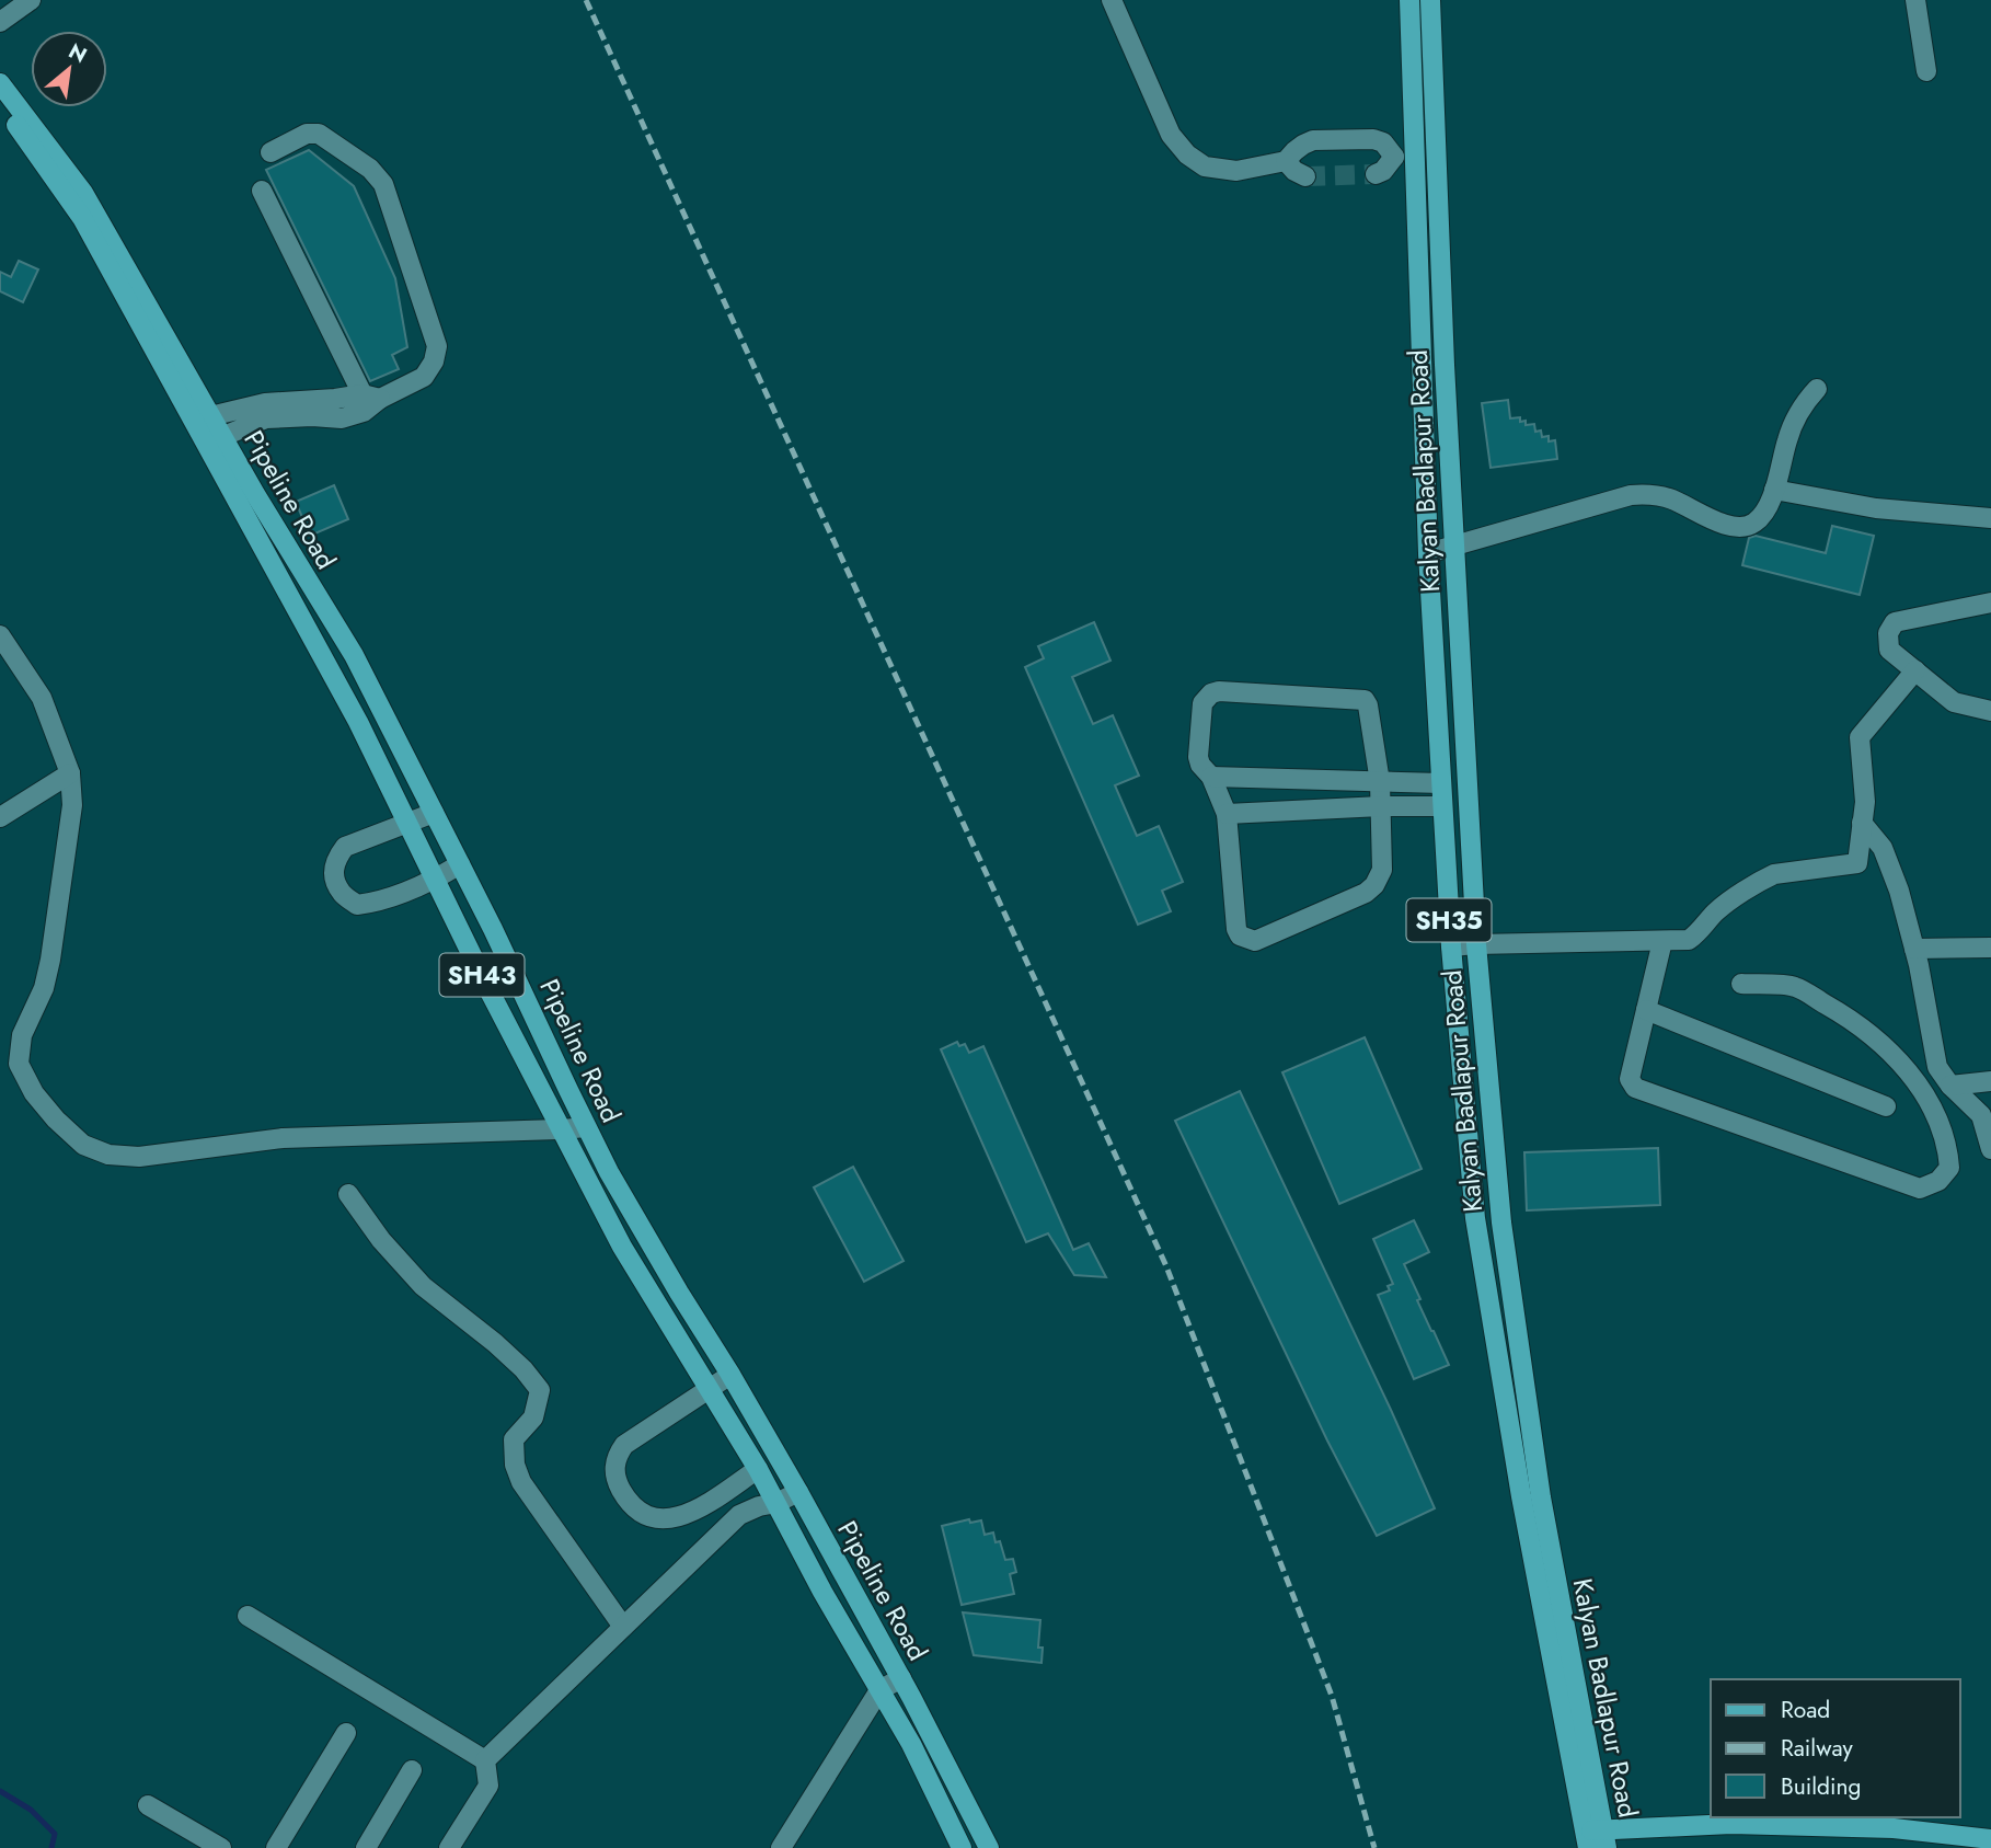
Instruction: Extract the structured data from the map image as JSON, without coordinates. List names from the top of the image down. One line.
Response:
{"streets":{"main road":["Kalyan Badlapur Road","Pipeline Road","SH35","SH43"]},"legend":["Road","Railway","Building"],"north":"top right"}
